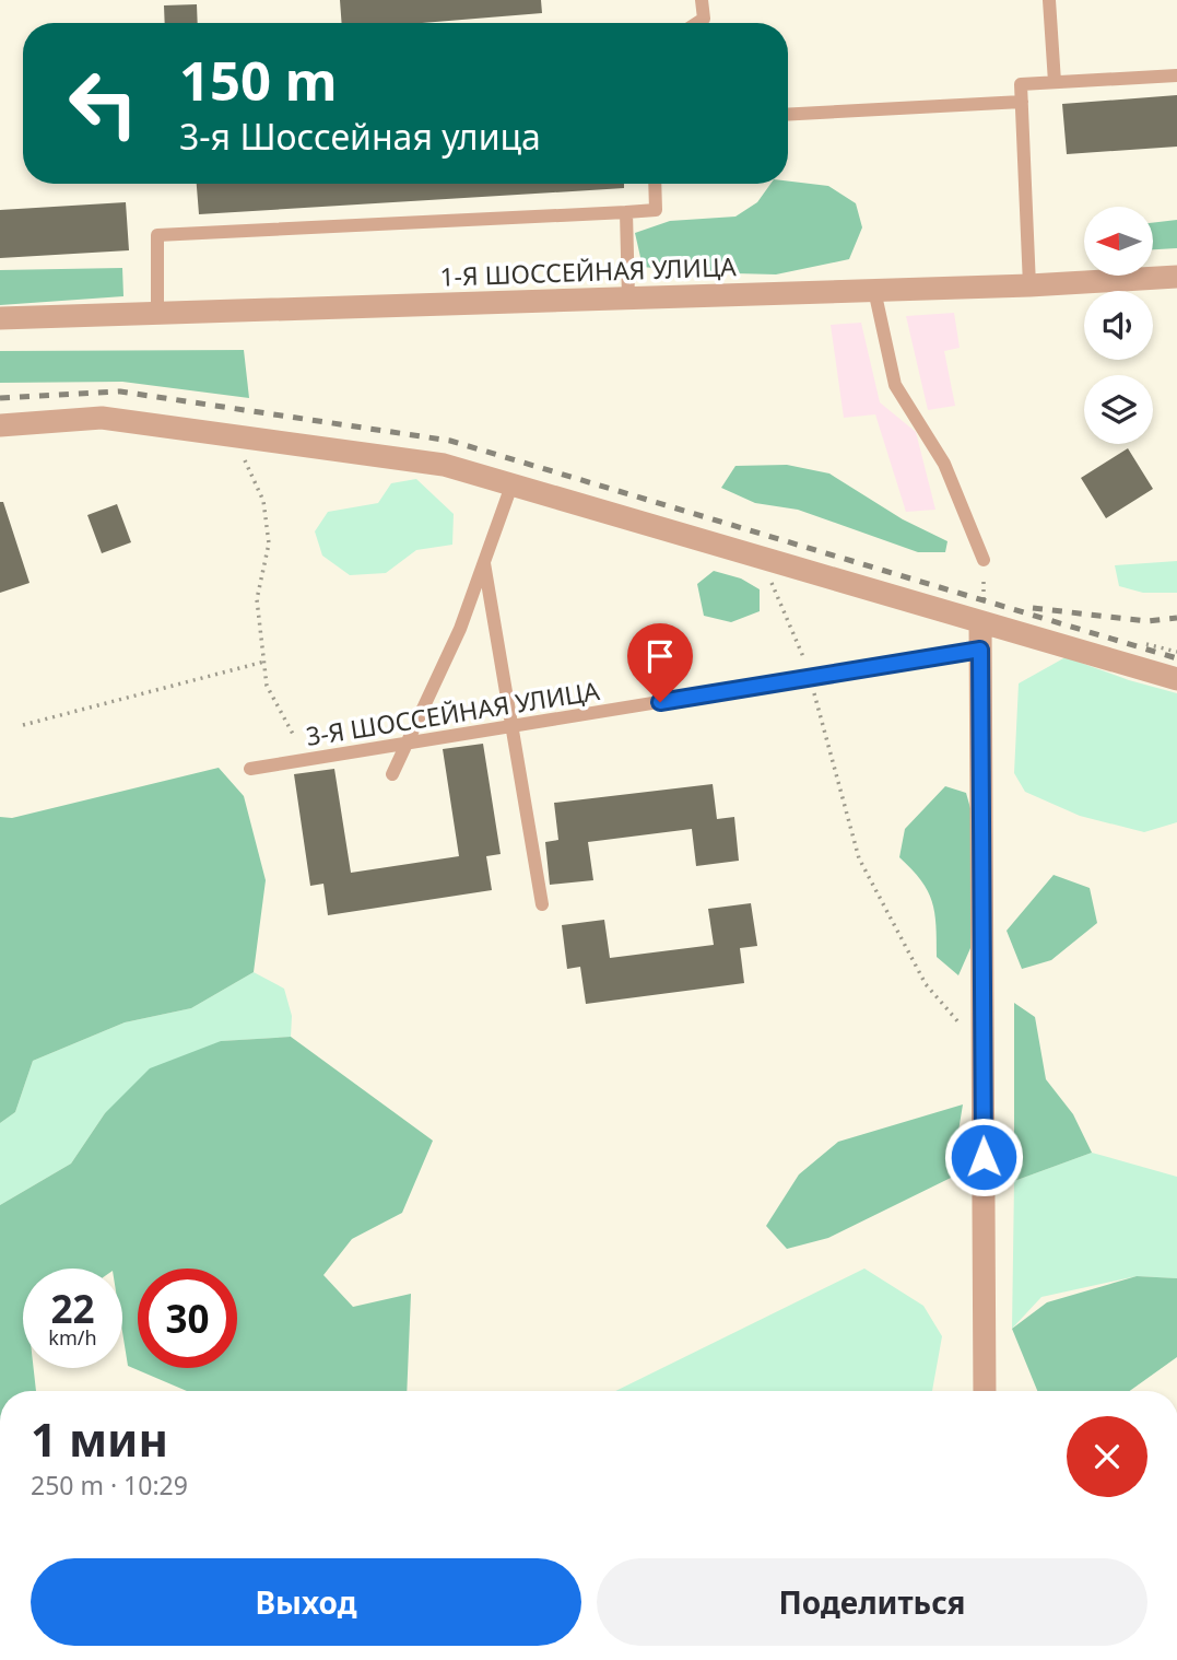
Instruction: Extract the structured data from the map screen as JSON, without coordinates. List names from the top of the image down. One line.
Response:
{"streets":{"street":["1-Я ШОССЕЙНАЯ УЛИЦА"],"lane":["3-Я ШОССЕЙНАЯ УЛИЦА"]},"north":"left","page":{"turn":["150 m","3-я Шоссейная улица"],"speed":"22 km/h","limit":"30","heading":["1 мин","250 m · 10:29"],"buttons":["Выход","Поделиться"]}}
